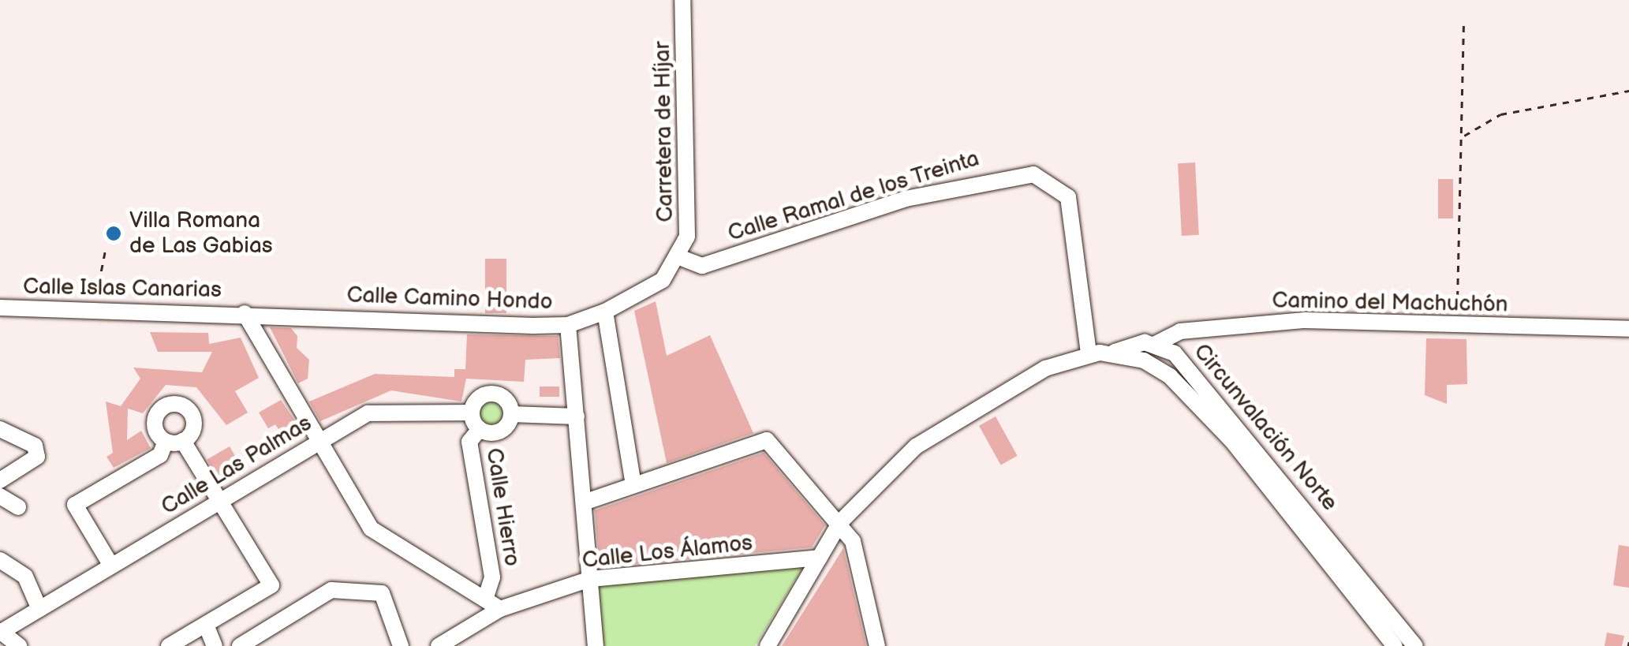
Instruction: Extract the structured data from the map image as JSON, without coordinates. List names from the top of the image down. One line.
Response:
{"streets":{"street":["Carretera de Híjar","Calle Ramal de los Treinta","Calle Islas Canarias","Calle Camino Hondo","Camino del Machuchón","Circunvalación Norte","Calle Las Palmas","Calle Hierro","Calle Los Álamos"]},"crossings":[["Carretera de Híjar","Calle Ramal de los Treinta"],["Carretera de Híjar","Calle Camino Hondo"],["Calle Ramal de los Treinta","Calle Camino Hondo"],["Calle Islas Canarias","Calle Camino Hondo"],["Camino del Machuchón","Circunvalación Norte"],["Calle Las Palmas","Calle Hierro"]],"places":["Villa Romana de Las Gabias"]}
